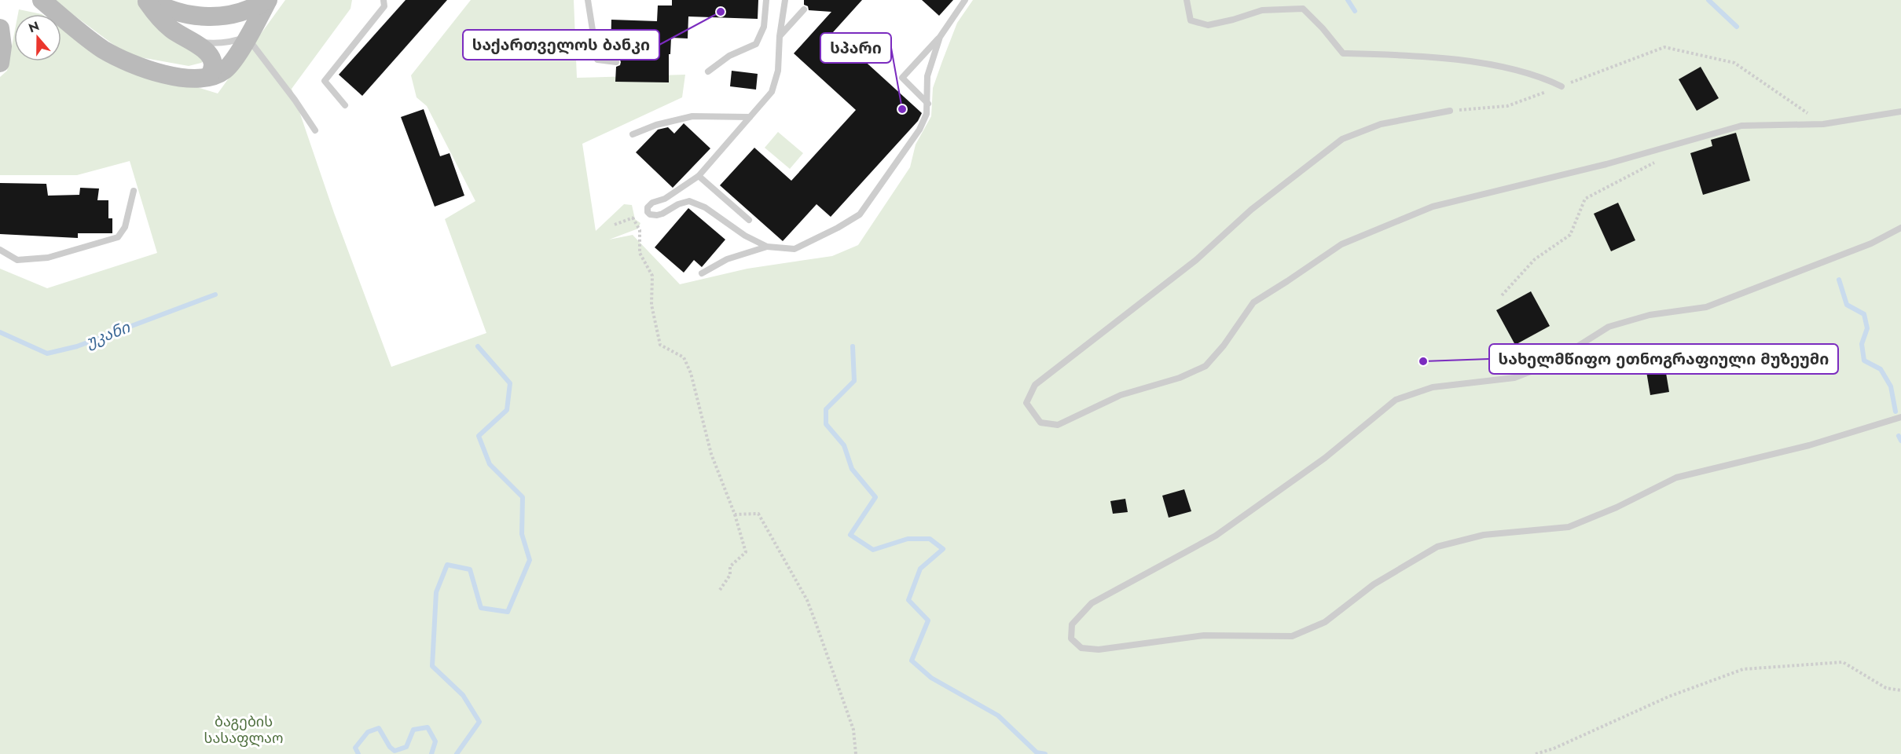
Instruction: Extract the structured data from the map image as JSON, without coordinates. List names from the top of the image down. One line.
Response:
{"water":["უკანი"],"parks":["ბაგების სასაფლაო"],"places":["საქართველოს ბანკი","სპარი","სახელმწიფო ეთნოგრაფიული მუზეუმი"],"north":"top"}
